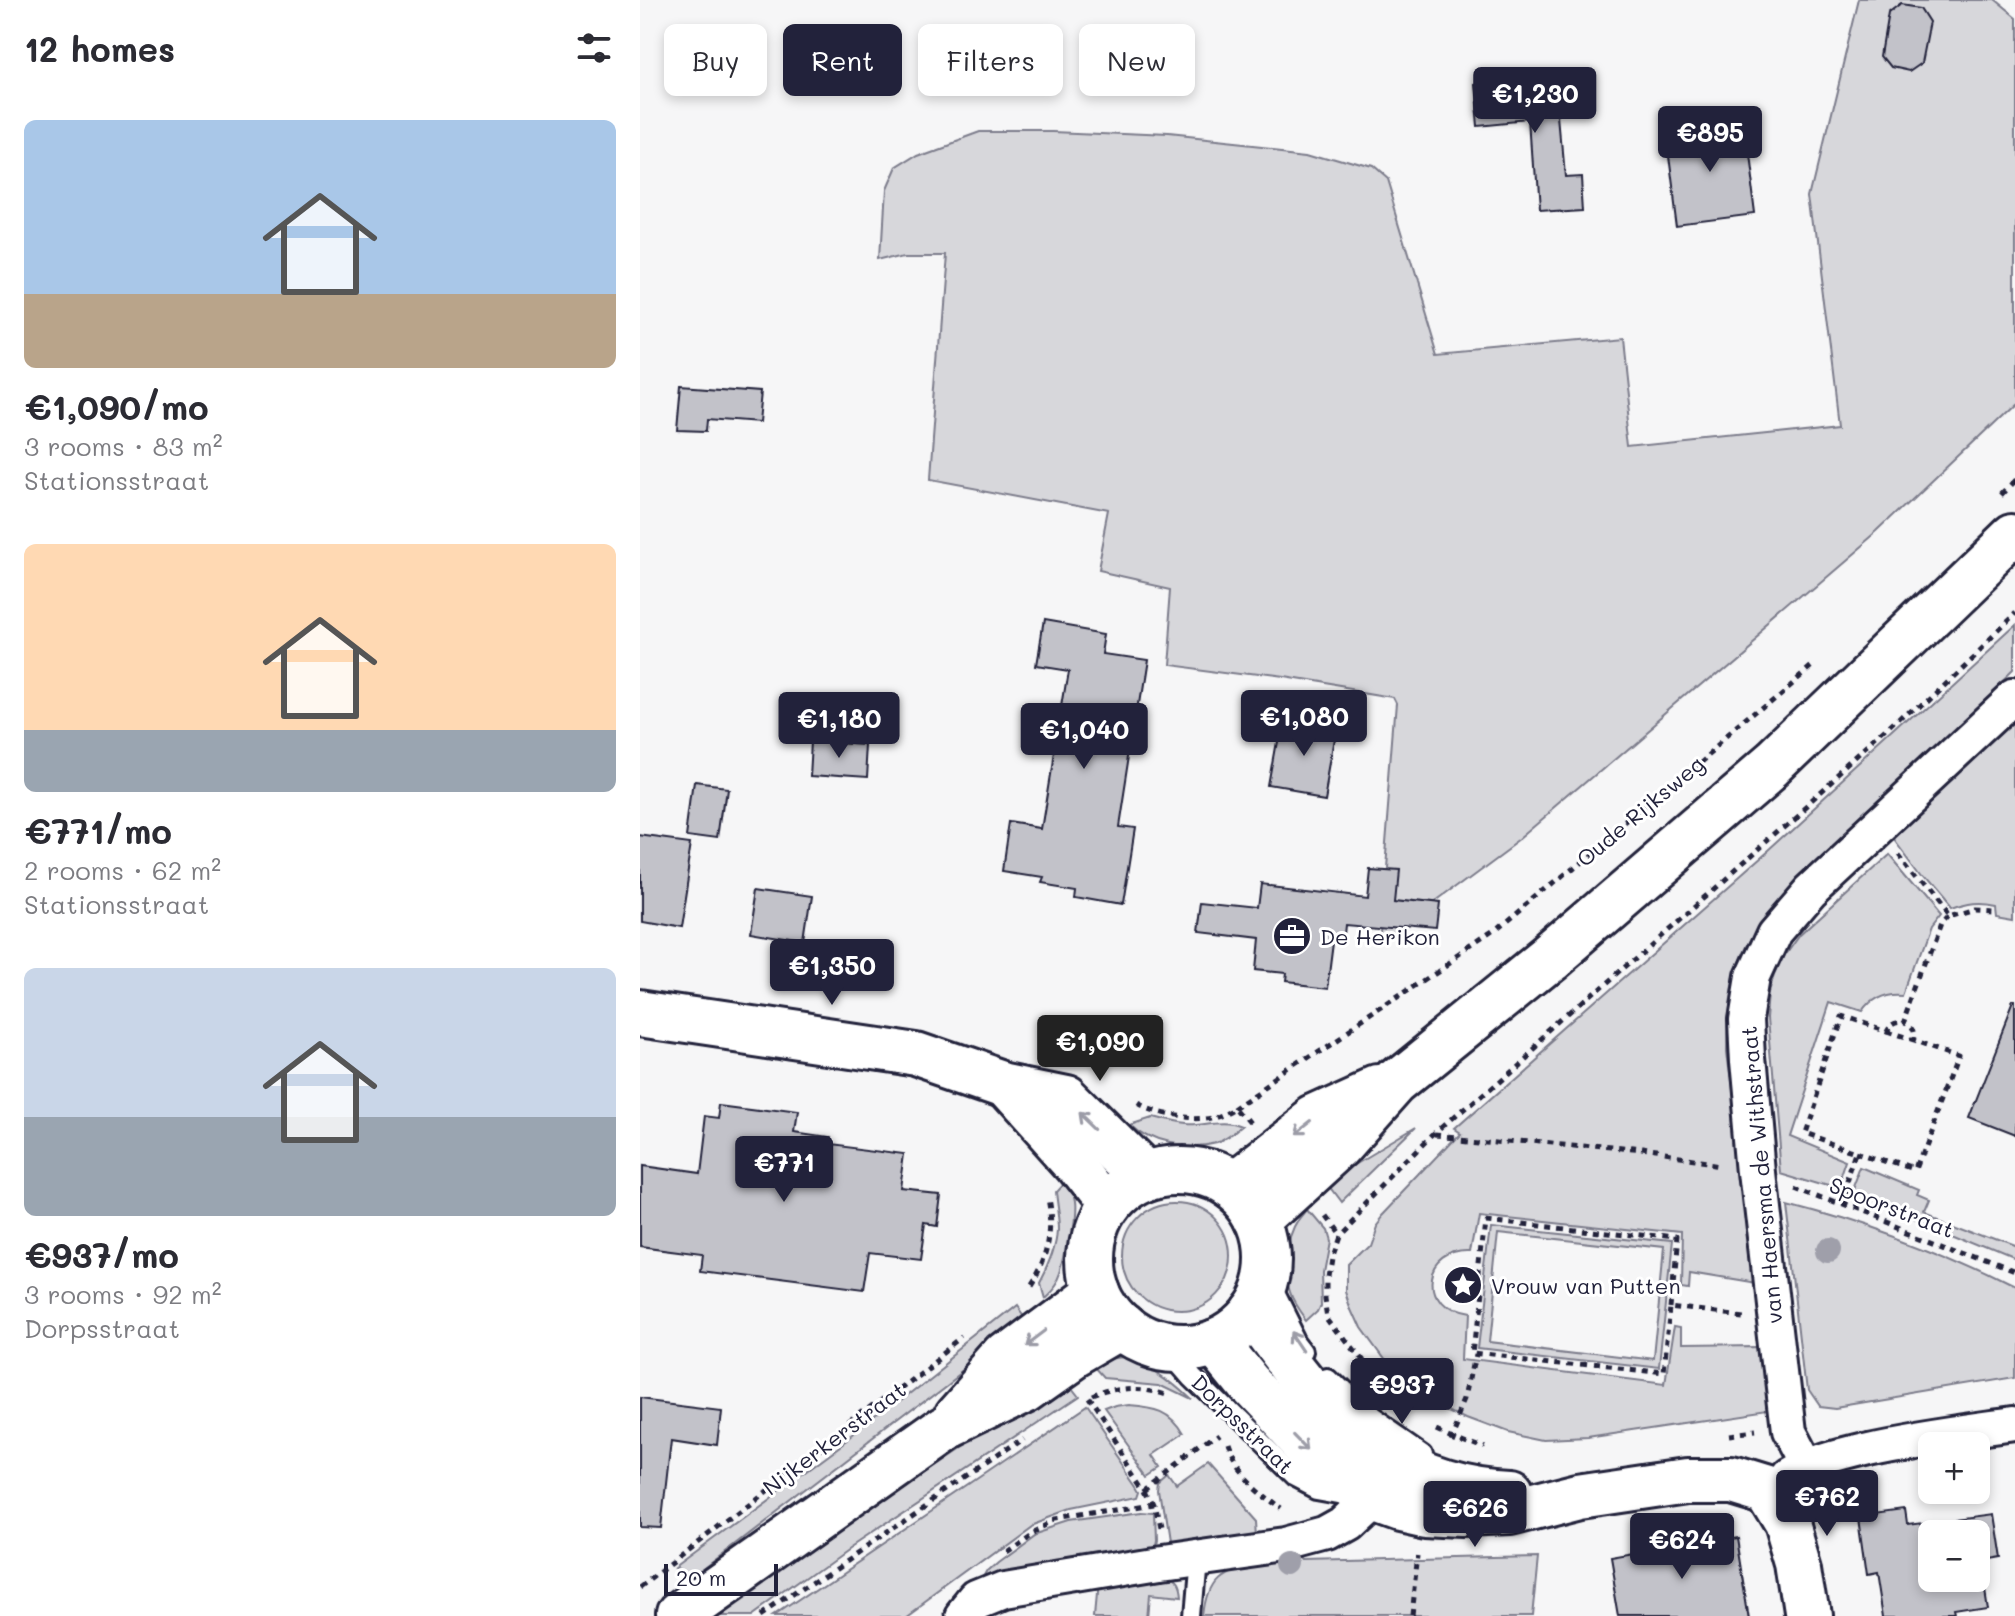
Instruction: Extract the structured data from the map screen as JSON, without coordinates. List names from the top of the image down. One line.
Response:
{"streets":{"main road":["Dorpsstraat"],"street":["van Haersma de Withstraat"],"path":["Oude Rijksweg","Spoorstraat","Nijkerkerstraat"]},"crossings":[["van Haersma de Withstraat","Spoorstraat"]],"places":{"office":["De Herikon"],"place":["Vrouw van Putten"]},"scale_bar":"20 m","page":{"heading":"12 homes","chip":["Buy","Rent","Filters","New"],"price":["€1,230","€895","€1,080","€1,180","€1,040","€1,350","€1,090","€771","€937","€762","€626","€624"],"list":[{"name":"€1,090/mo","note":"3 rooms · 83 m² · Stationsstraat"},{"name":"€771/mo","note":"2 rooms · 62 m² · Stationsstraat"},{"name":"€937/mo","note":"3 rooms · 92 m² · Dorpsstraat"}],"map_buttons":["+","−"],"scale":"20 m"}}
